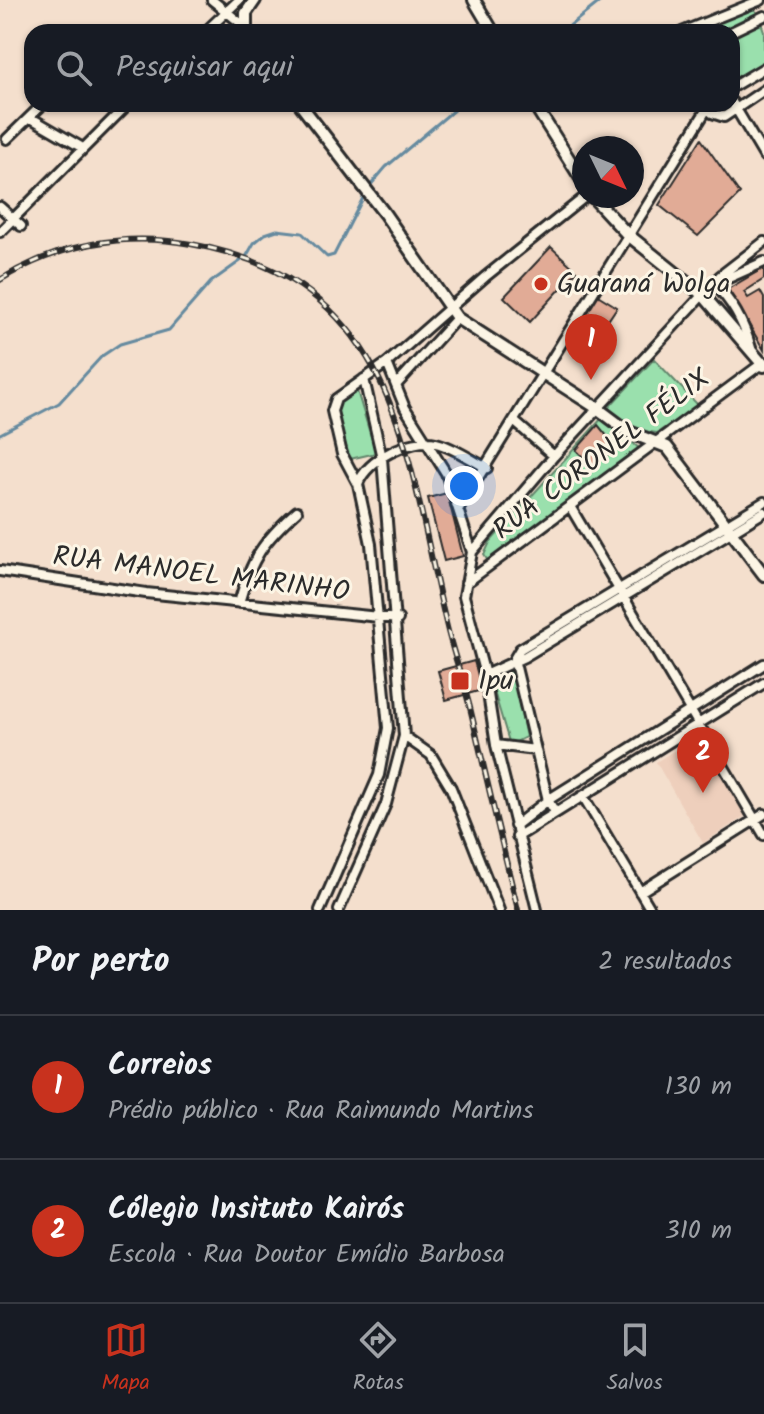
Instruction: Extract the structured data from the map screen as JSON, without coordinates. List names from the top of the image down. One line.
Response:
{"streets":{"street":["RUA CORONEL FÉLIX","RUA MANOEL MARINHO"]},"places":{"other":["Guaraná Wolga"],"transit":["Ipu"]},"north":"bottom right","page":{"search":"Pesquisar aqui","pins":["1","2"],"heading":["Por perto","2 resultados"],"list":[{"mark":"1","name":"Correios","note":"Prédio público · Rua Raimundo Martins","value":"130 m"},{"mark":"2","name":"Cólegio Insituto Kairós","note":"Escola · Rua Doutor Emídio Barbosa","value":"310 m"}],"nav":["Mapa","Rotas","Salvos"]}}
